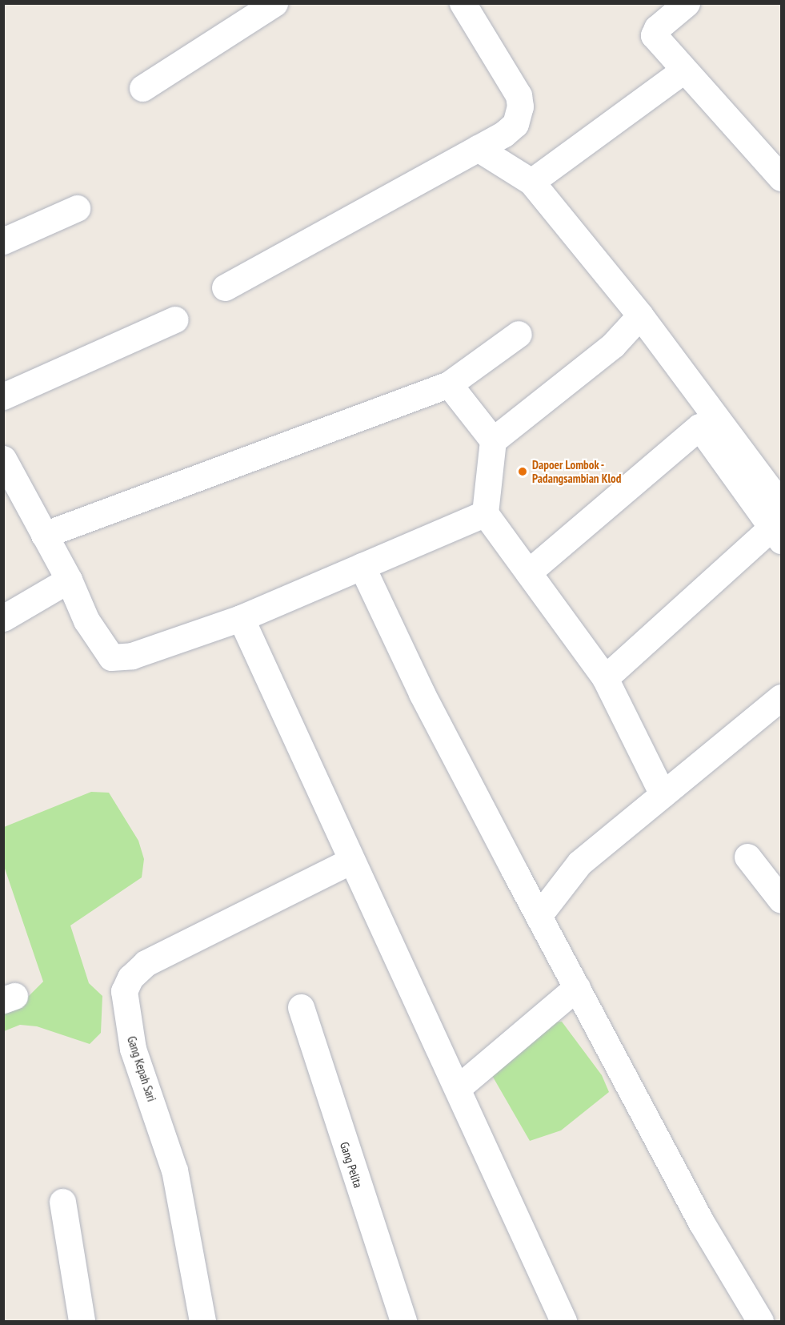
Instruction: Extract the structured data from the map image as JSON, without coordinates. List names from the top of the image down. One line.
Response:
{"streets":{"street":["Gang Kepah Sari","Gang Pelita"]},"places":["Dapoer Lombok - Padangsambian Klod"]}
